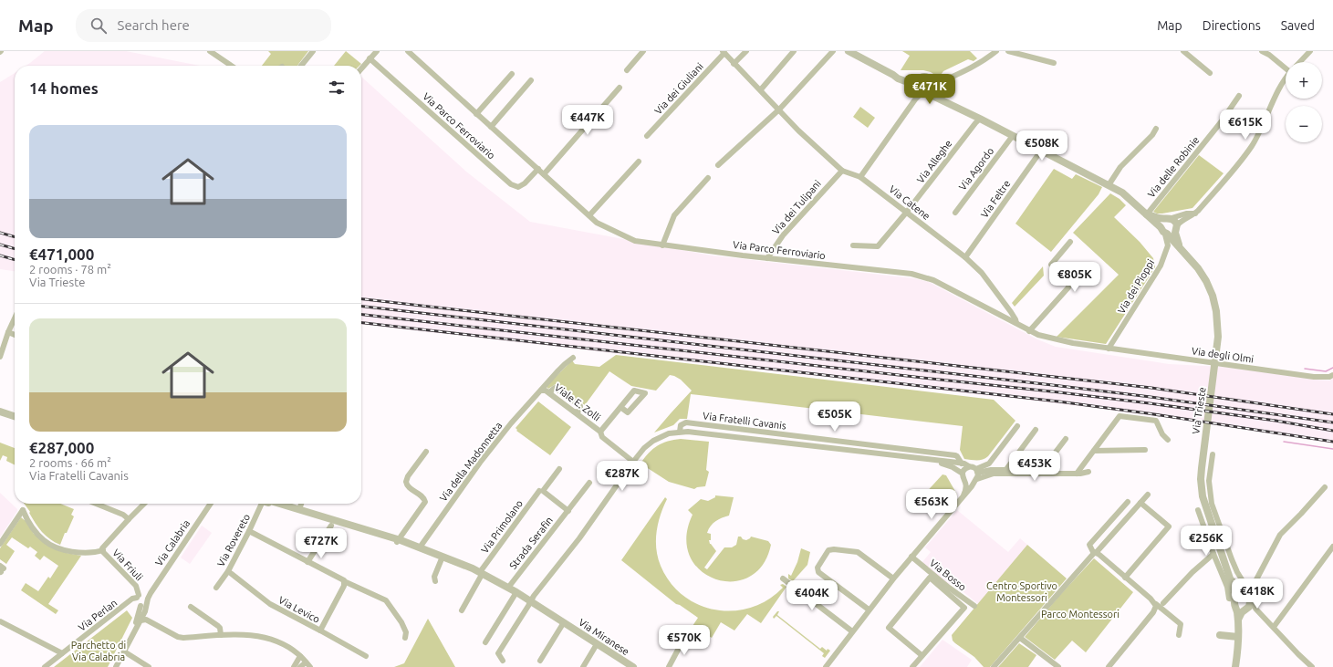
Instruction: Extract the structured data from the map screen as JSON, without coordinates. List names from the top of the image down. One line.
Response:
{"streets":{"street":["Via dei Giuliani","Via Parco Ferroviario","Via Alleghe","Via delle Robinie","Via Agordo","Via Feltre","Via Catene","Via dei Tulipani","Via dei Pioppi","Via degli Olmi","Viale E. Zolli","Via Trieste","Via Fratelli Cavanis","Via della Madonnetta","Via Primolano","Via Rovereto","Via Calabria","Strada Serafin","Via Friuli","Via Bosso","Via Levico","Via Perlan","Via Miranese"]},"crossings":[["Via dei Giuliani","Via Catene"],["Via Parco Ferroviario","Via Catene"],["Via Parco Ferroviario","Via dei Tulipani"],["Via Parco Ferroviario","Via dei Pioppi"],["Via Parco Ferroviario","Via degli Olmi"],["Via Alleghe","Via Catene"],["Via Alleghe","Via Trieste"],["Via delle Robinie","Via Trieste"],["Via Agordo","Via Trieste"],["Via Feltre","Via Catene"],["Via Feltre","Via Trieste"],["Via Catene","Via dei Tulipani"],["Via dei Pioppi","Via degli Olmi"],["Via dei Pioppi","Via Trieste"],["Viale E. Zolli","Via Fratelli Cavanis"],["Viale E. Zolli","Via della Madonnetta"],["Via Fratelli Cavanis","Via Miranese"],["Via della Madonnetta","Via Miranese"],["Via Primolano","Via Miranese"],["Via Rovereto","Via Levico"],["Via Calabria","Via Friuli"],["Via Calabria","Via Perlan"],["Strada Serafin","Via Miranese"],["Via Friuli","Via Perlan"]],"parks":["Centro Sportivo Montessori","Parco Montessori","Parchetto di Via Calabria"],"page":{"header":"Map","search":"Search here","nav":["Map","Directions","Saved"],"map_buttons":["+","−"],"heading":"14 homes","price":["€471K","€447K","€615K","€508K","€805K","€505K","€453K","€287K","€563K","€256K","€727K","€418K","€404K","€570K"],"list":[{"name":"€471,000","note":"2 rooms · 78 m² · Via Trieste"},{"name":"€287,000","note":"2 rooms · 66 m² · Via Fratelli Cavanis"}]}}
